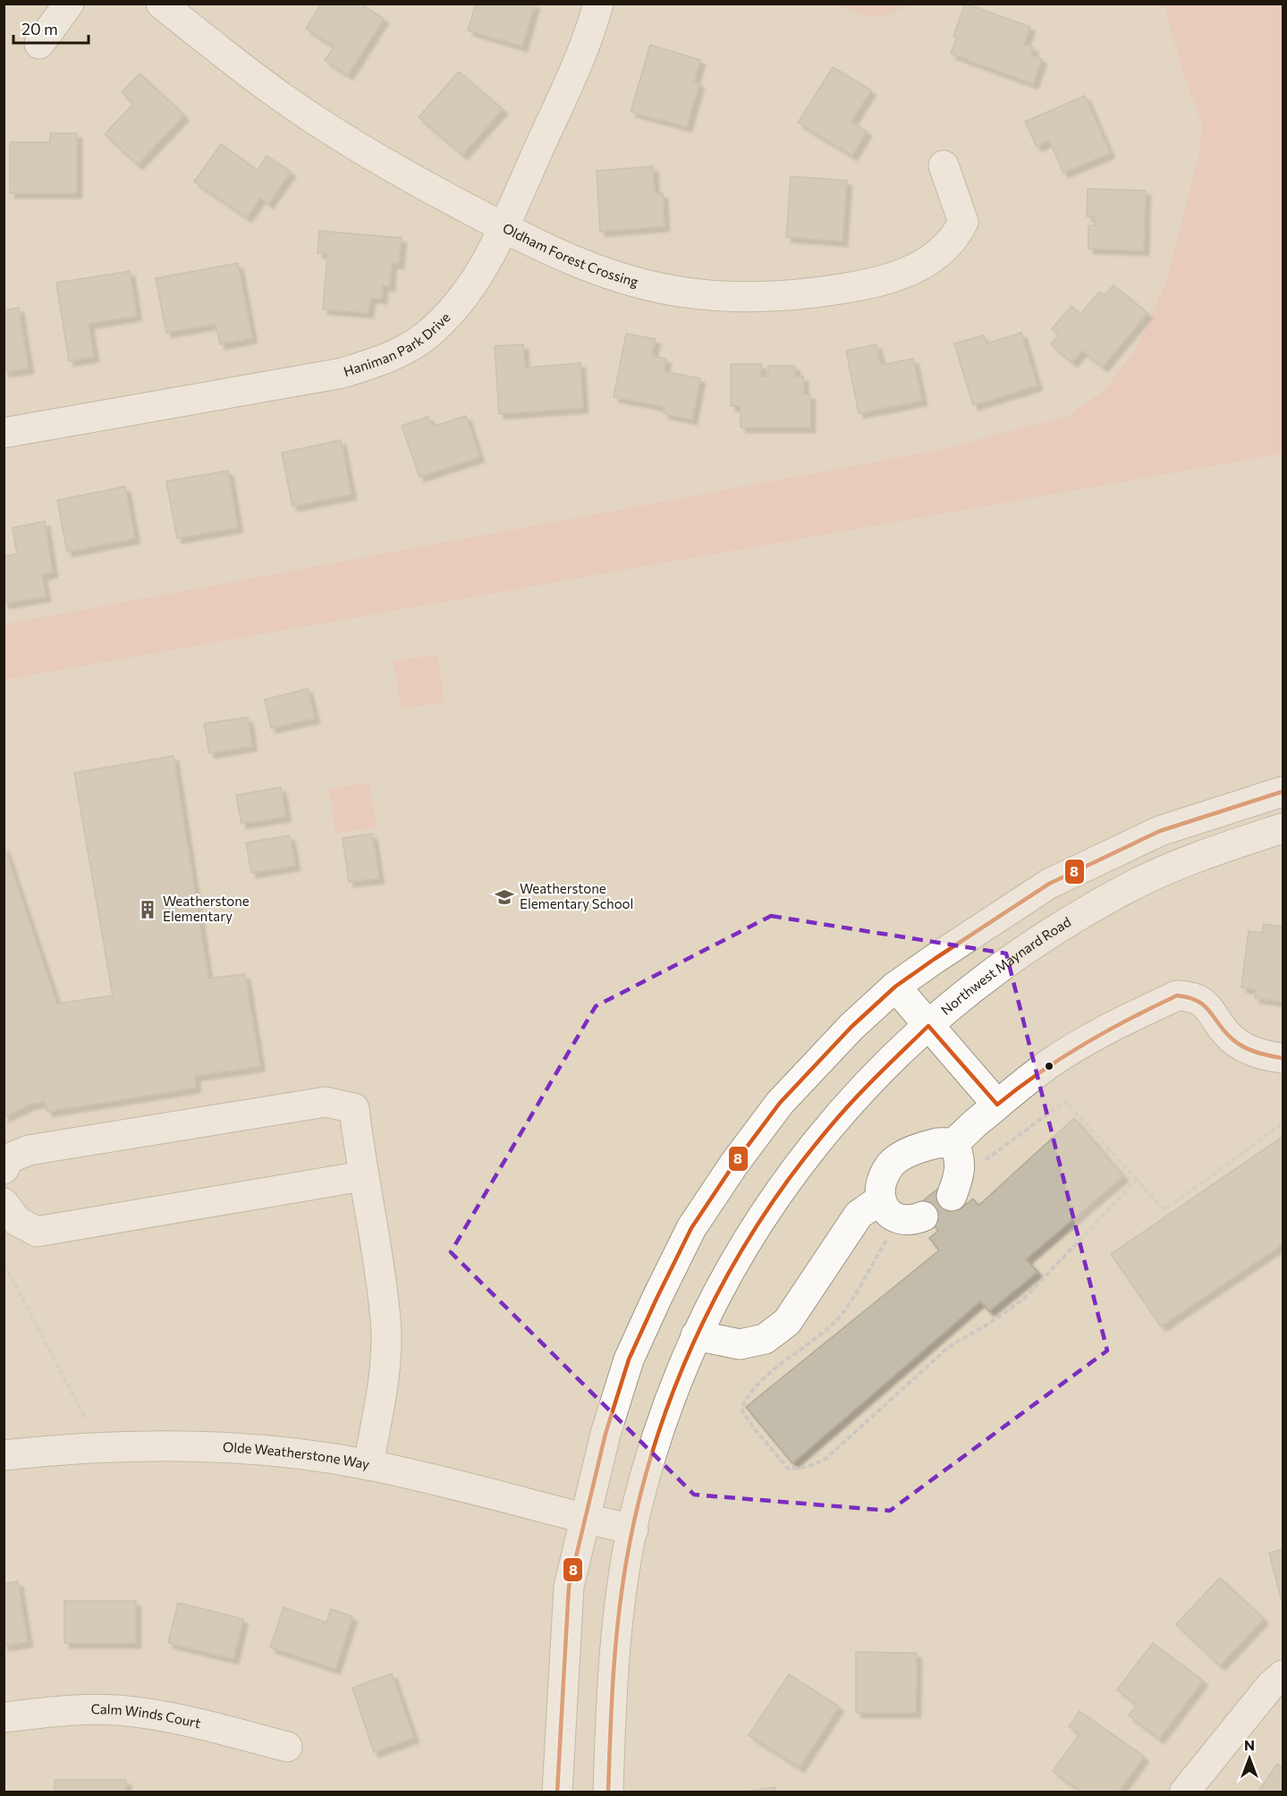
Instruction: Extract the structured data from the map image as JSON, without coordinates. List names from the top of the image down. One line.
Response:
{"streets":{"street":["Oldham Forest Crossing","Haniman Park Drive","Northwest Maynard Road","Olde Weatherstone Way","Calm Winds Court"]},"crossings":[["Oldham Forest Crossing","Haniman Park Drive"],["Northwest Maynard Road","Olde Weatherstone Way"]],"places":{"school or university":["Weatherstone Elementary School"],"building":["Weatherstone Elementary"]},"lines":["transit line 8"],"scale_bar":"20 m","north":"top"}
